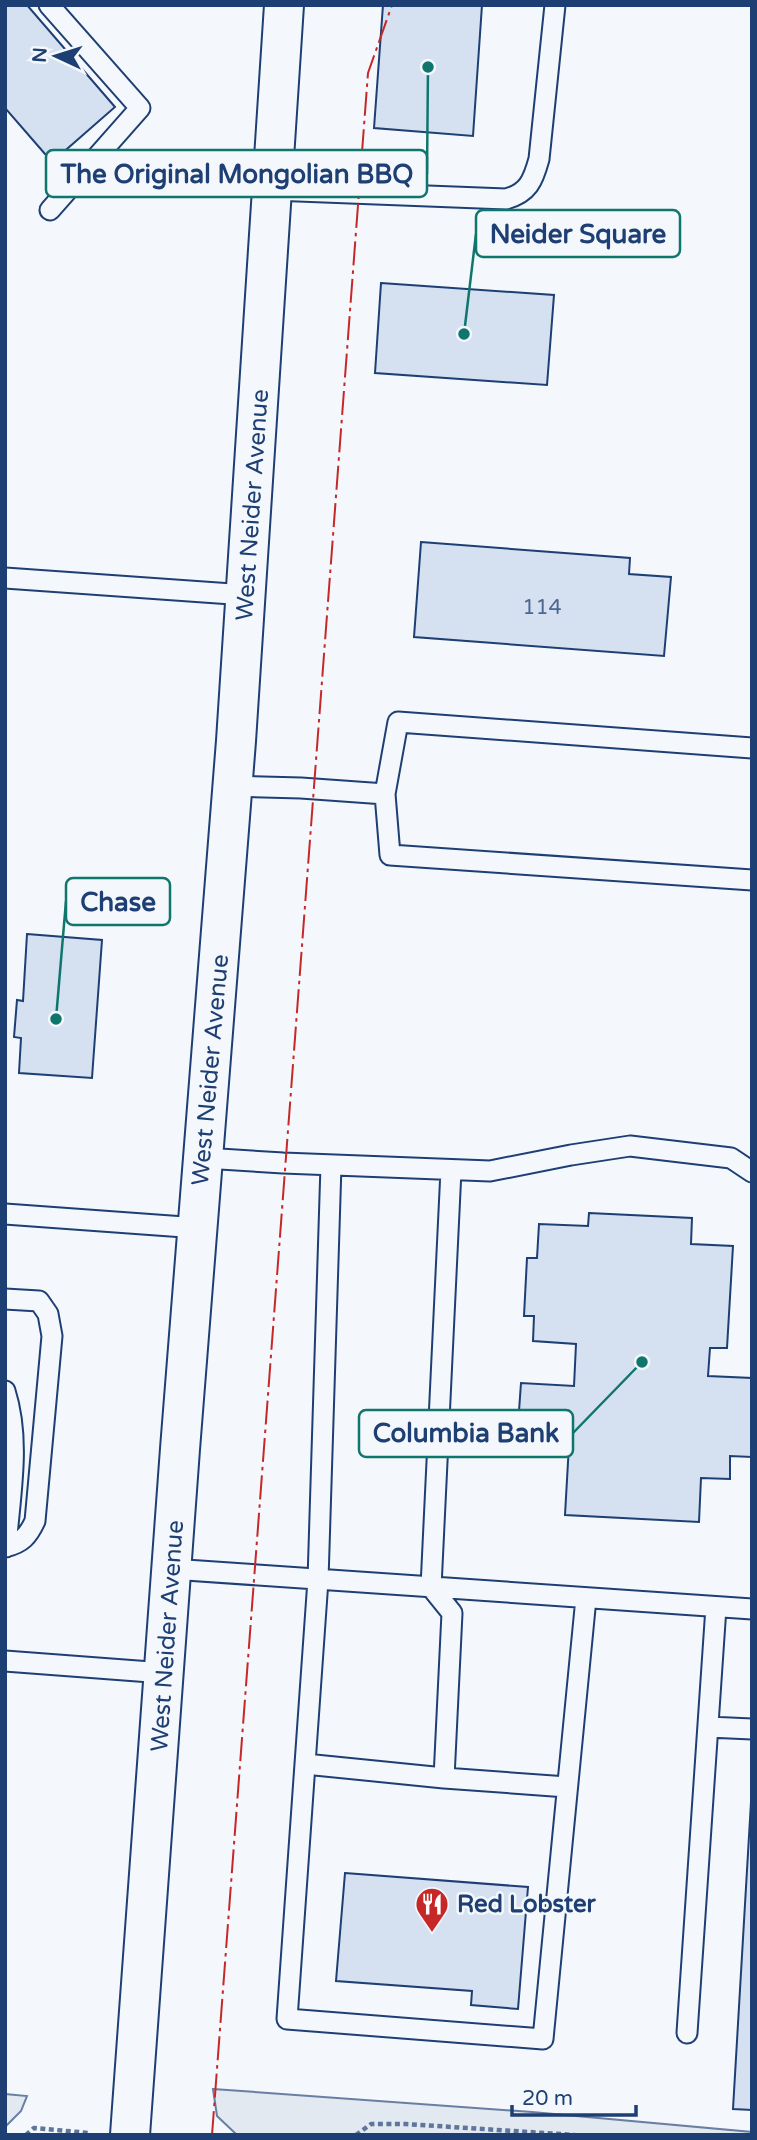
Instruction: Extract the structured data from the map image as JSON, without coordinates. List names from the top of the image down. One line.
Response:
{"streets":{"main road":["West Neider Avenue"]},"places":{"other":["The Original Mongolian BBQ","Neider Square","Chase","Columbia Bank"],"restaurant":["Red Lobster"]},"house_numbers":["114"],"scale_bar":"20 m","north":"left"}
